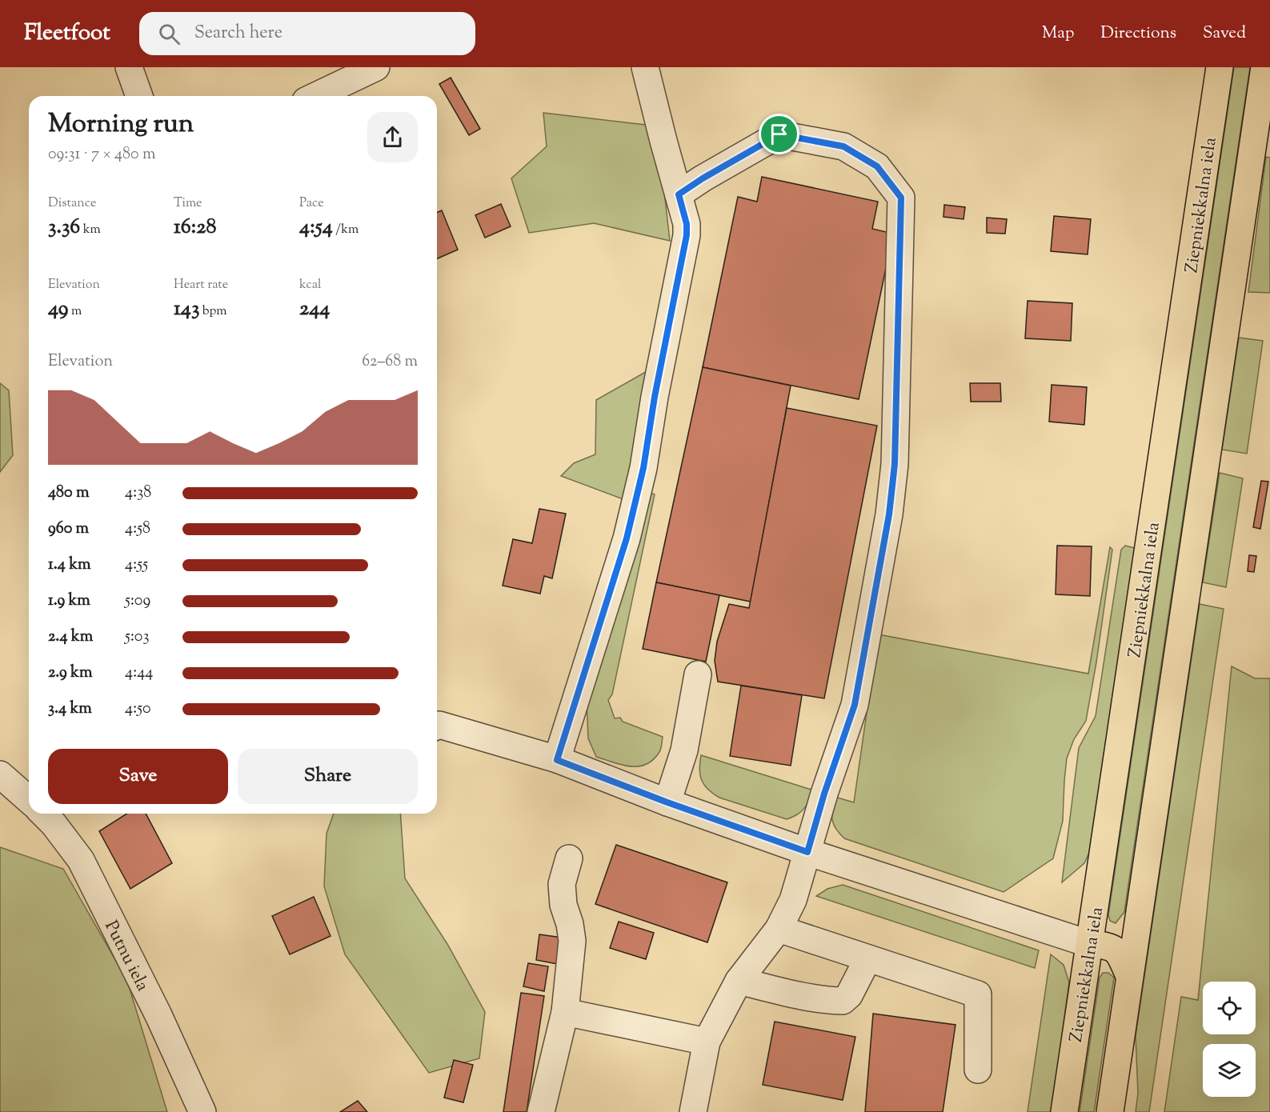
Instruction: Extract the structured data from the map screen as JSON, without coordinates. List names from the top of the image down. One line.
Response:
{"streets":{"highway":["Ziepniekkalna iela"],"street":["Putnu iela"]},"page":{"header":"Fleetfoot","search":"Search here","nav":["Map","Directions","Saved"],"heading":["Morning run","09:31 · 7 × 480 m"],"stats":[["Distance","3.36 km"],["Time","16:28"],["Pace","4:54 /km"],["Elevation","49 m"],["Heart rate","143 bpm"],["kcal","244"]],"chart":["Elevation","62–68 m"],"list":[{"name":"480 m","note":"4:38"},{"name":"960 m","note":"4:58"},{"name":"1.4 km","note":"4:55"},{"name":"1.9 km","note":"5:09"},{"name":"2.4 km","note":"5:03"},{"name":"2.9 km","note":"4:44"},{"name":"3.4 km","note":"4:50"}],"buttons":["Save","Share"]}}
